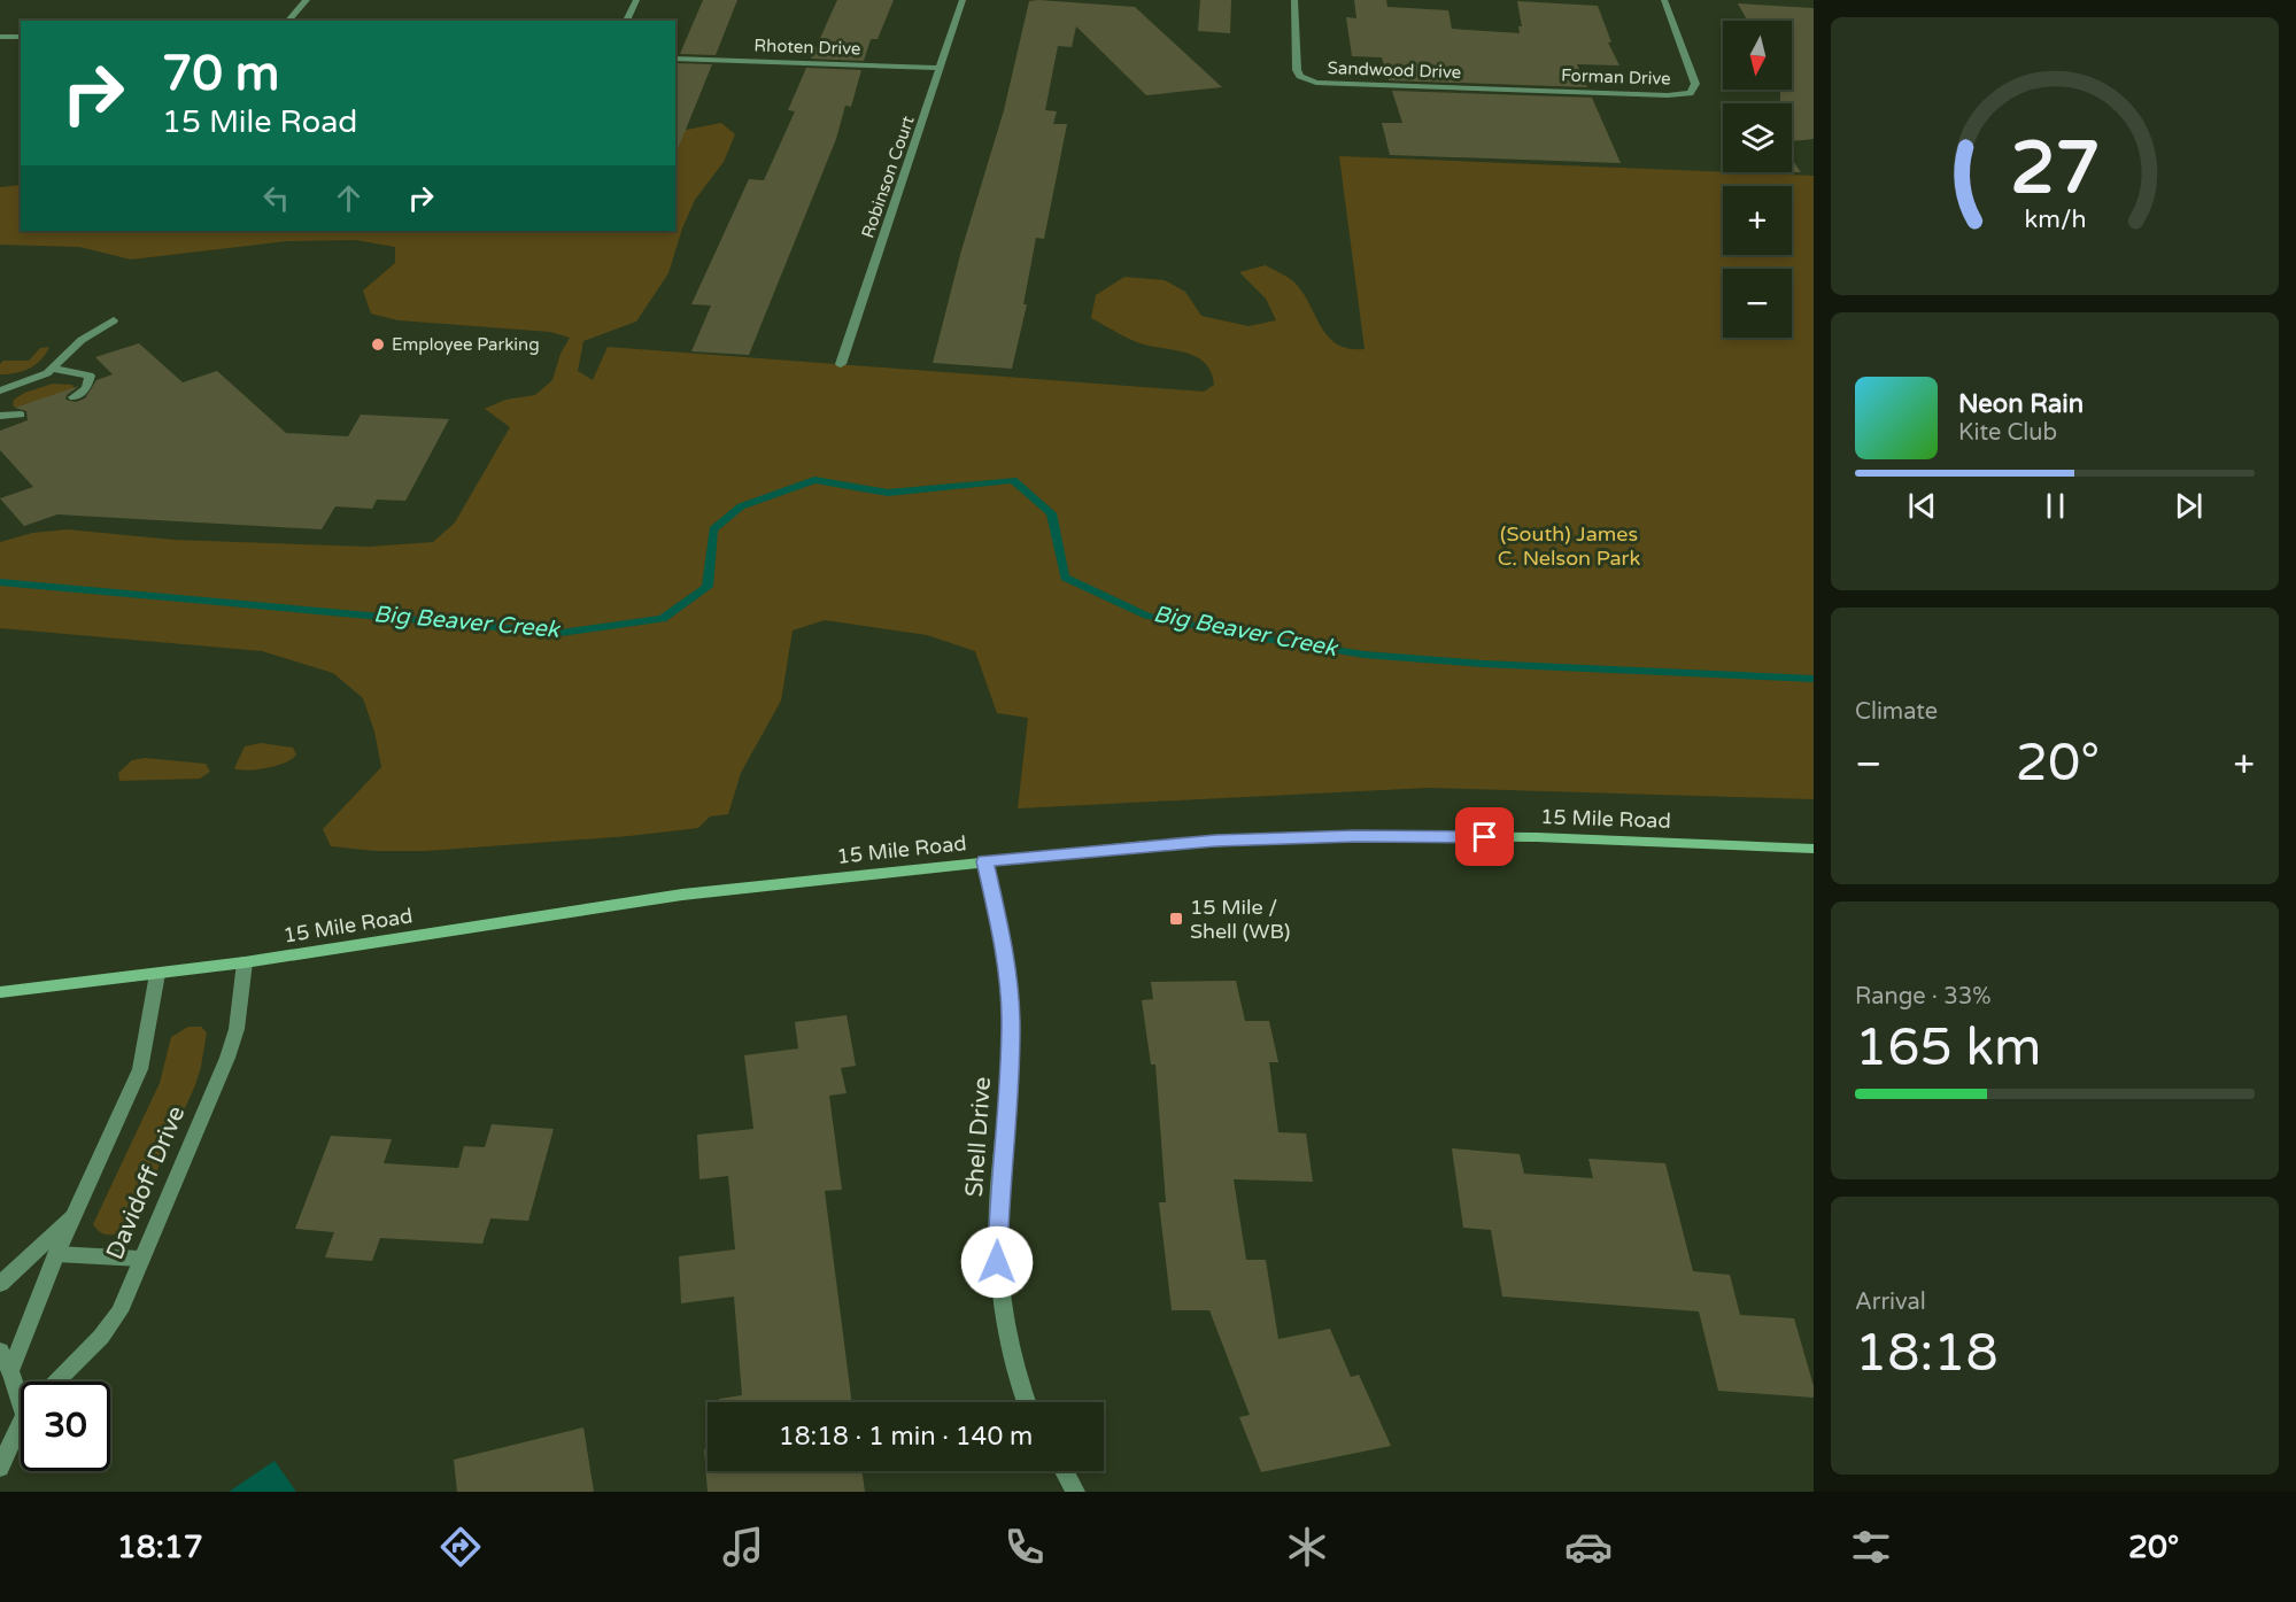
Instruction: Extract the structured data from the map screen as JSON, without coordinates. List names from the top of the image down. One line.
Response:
{"streets":{"main road":["15 Mile Road"],"street":["Rhoten Drive","Sandwood Drive","Forman Drive","Robinson Court","Shell Drive","Davidoff Drive"]},"crossings":[["Rhoten Drive","Robinson Court"],["Sandwood Drive","Forman Drive"],["15 Mile Road","Shell Drive"],["15 Mile Road","Davidoff Drive"]],"water":["Big Beaver Creek"],"parks":["(South) James C. Nelson Park"],"places":{"other":["Employee Parking"],"transit":["15 Mile / Shell (WB)"]},"north":"bottom","page":{"map_buttons":["+","−"],"turn":["70 m","15 Mile Road"],"song":["Neon Rain","Kite Club"],"tile":["Climate",["Range · 33%","165 km"],["Arrival","18:18"]],"heat":["−","20°","+"],"limit":"30","trip":"18:18 · 1 min · 140 m","tabs":["18:17","20°"],"gauge":["27","km/h"]}}
